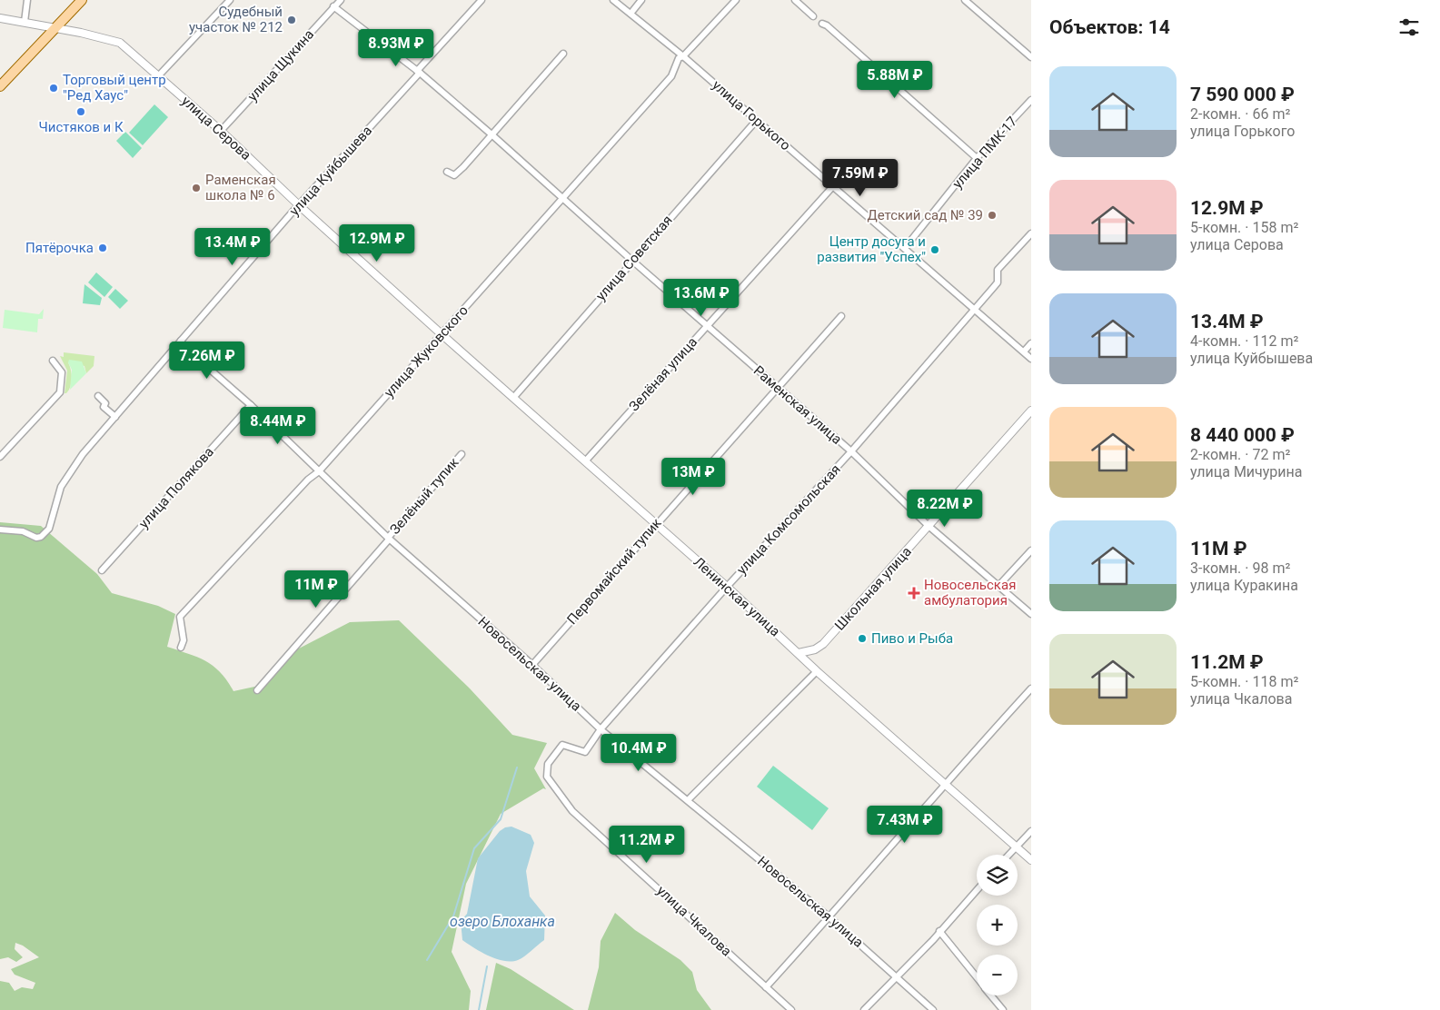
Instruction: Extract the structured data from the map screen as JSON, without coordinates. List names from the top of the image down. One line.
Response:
{"streets":{"street":["улица Щукина","улица Горького","улица Серова","улица ПМК-17","улица Куйбышева","улица Советская","улица Жуковского","Зелёная улица","Раменская улица","улица Полякова","Зелёный тупик","улица Комсомольская","Первомайский тупик","Школьная улица","Ленинская улица","Новосельская улица","улица Чкалова"]},"crossings":[["улица Щукина","улица Серова"],["улица Щукина","Раменская улица"],["улица Горького","улица ПМК-17"],["улица Горького","улица Советская"],["улица Горького","улица Жуковского"],["улица Горького","Зелёная улица"],["улица Горького","улица Комсомольская"],["улица Серова","улица Куйбышева"],["улица Серова","улица Жуковского"],["улица Серова","Ленинская улица"],["улица Куйбышева","Раменская улица"],["улица Куйбышева","Новосельская улица"],["улица Советская","Раменская улица"],["улица Советская","Ленинская улица"],["улица Жуковского","Раменская улица"],["улица Жуковского","Ленинская улица"],["улица Жуковского","Новосельская улица"],["Зелёная улица","Раменская улица"],["Зелёная улица","Ленинская улица"],["Раменская улица","улица Комсомольская"],["Раменская улица","Первомайский тупик"],["Раменская улица","Школьная улица"],["улица Полякова","Новосельская улица"],["Зелёный тупик","Новосельская улица"],["улица Комсомольская","Ленинская улица"],["улица Комсомольская","Новосельская улица"],["улица Комсомольская","улица Чкалова"],["Первомайский тупик","Ленинская улица"],["Первомайский тупик","Новосельская улица"],["Школьная улица","Ленинская улица"],["Новосельская улица","улица Чкалова"]],"water":["озеро Блоханка"],"places":{"other":["Судебный участок № 212","Торговый центр \"Ред Хаус\"","Чистяков и К","Раменская школа № 6","Детский сад № 39","Пятёрочка","Центр досуга и развития \"Успех\"","Пиво и Рыба"],"health":["Новосельская амбулатория"]},"page":{"heading":"Объектов: 14","price":["8.93M ₽","5.88M ₽","7.59M ₽","12.9M ₽","13.4M ₽","13.6M ₽","7.26M ₽","8.44M ₽","13M ₽","8.22M ₽","11M ₽","10.4M ₽","7.43M ₽","11.2M ₽"],"list":[{"name":"7 590 000 ₽","note":"2-комн. · 66 m² · улица Горького"},{"name":"12.9M ₽","note":"5-комн. · 158 m² · улица Серова"},{"name":"13.4M ₽","note":"4-комн. · 112 m² · улица Куйбышева"},{"name":"8 440 000 ₽","note":"2-комн. · 72 m² · улица Мичурина"},{"name":"11M ₽","note":"3-комн. · 98 m² · улица Куракина"},{"name":"11.2M ₽","note":"5-комн. · 118 m² · улица Чкалова"}],"map_buttons":["+","−"]}}
